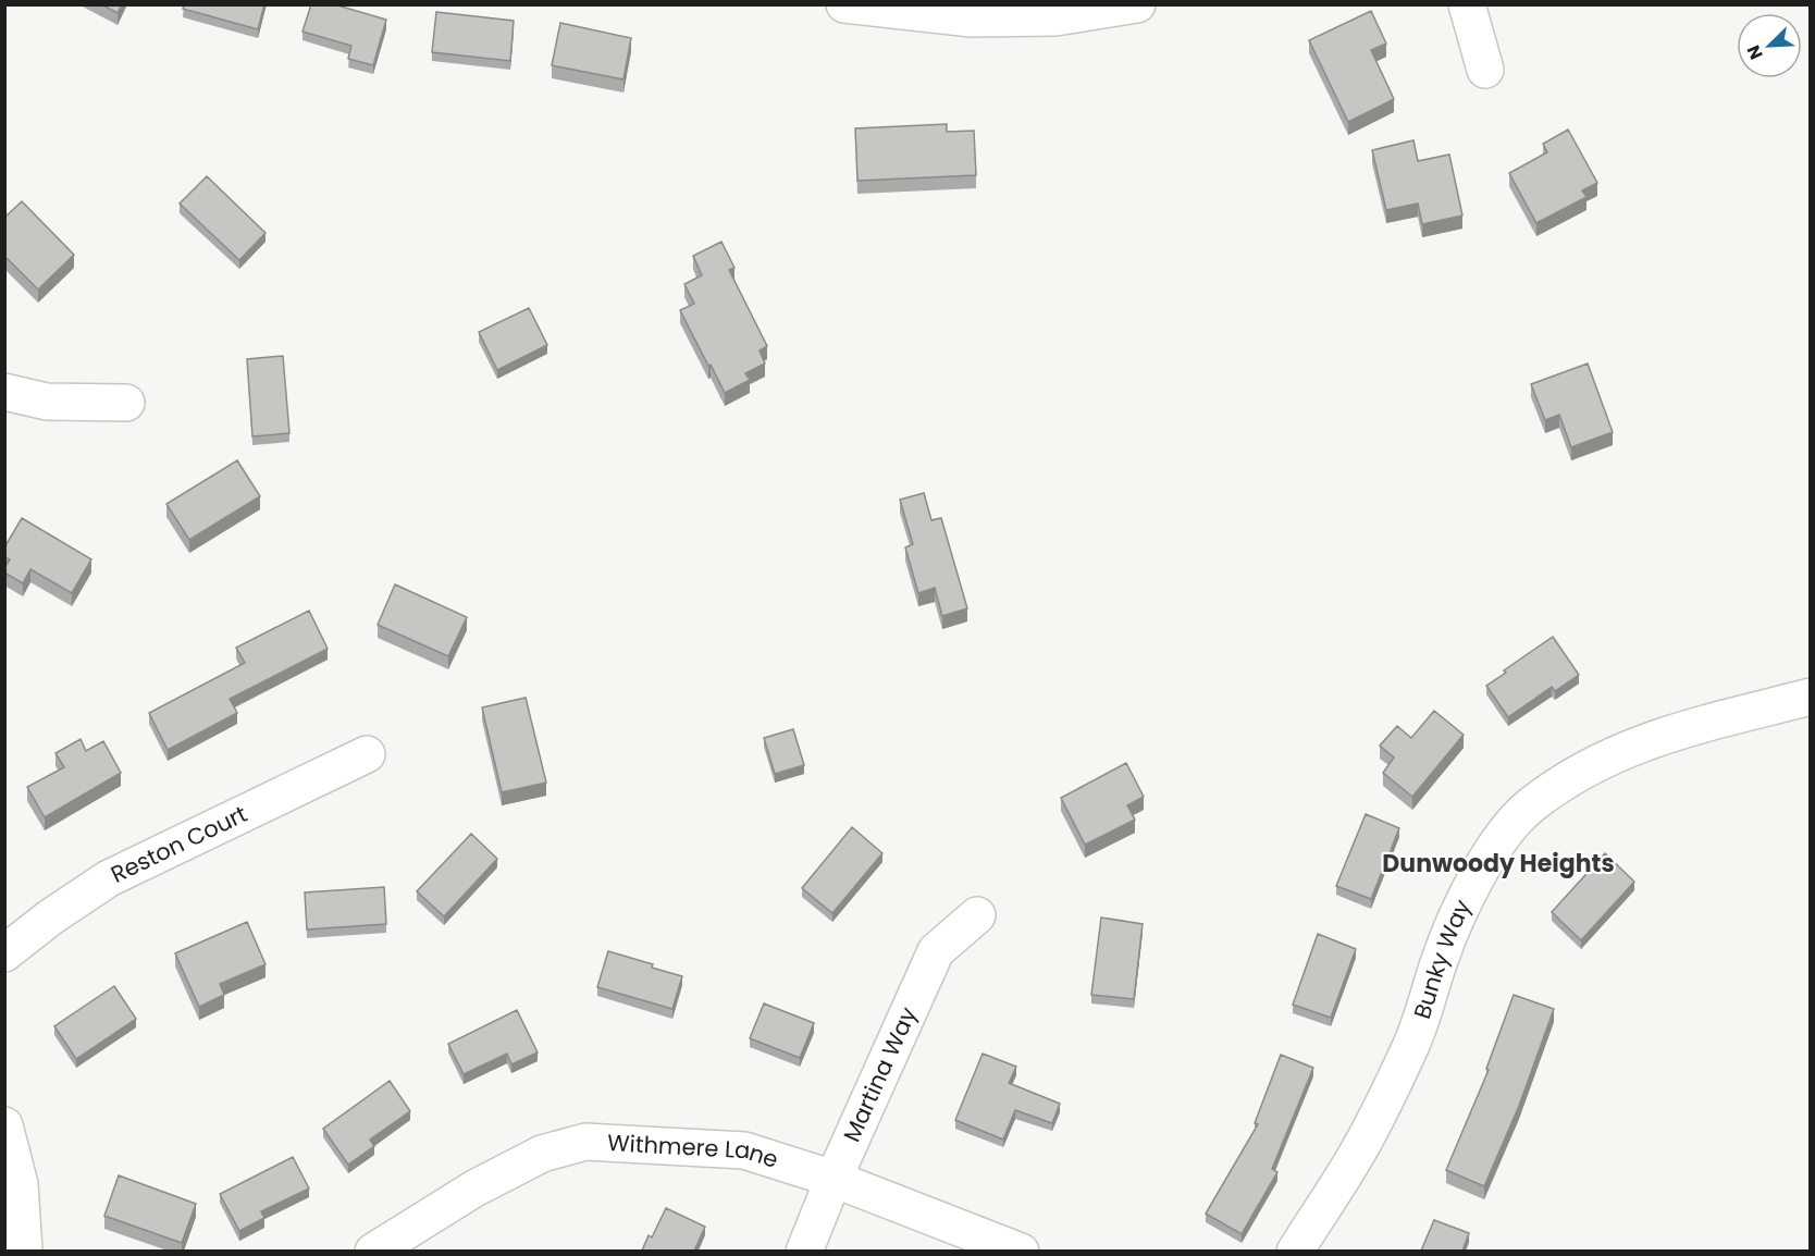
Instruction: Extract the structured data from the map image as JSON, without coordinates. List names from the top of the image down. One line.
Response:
{"streets":{"street":["Reston Court","Bunky Way","Martina Way","Withmere Lane"]},"crossings":[["Martina Way","Withmere Lane"]],"districts":["Dunwoody Heights"],"north":"bottom left"}
